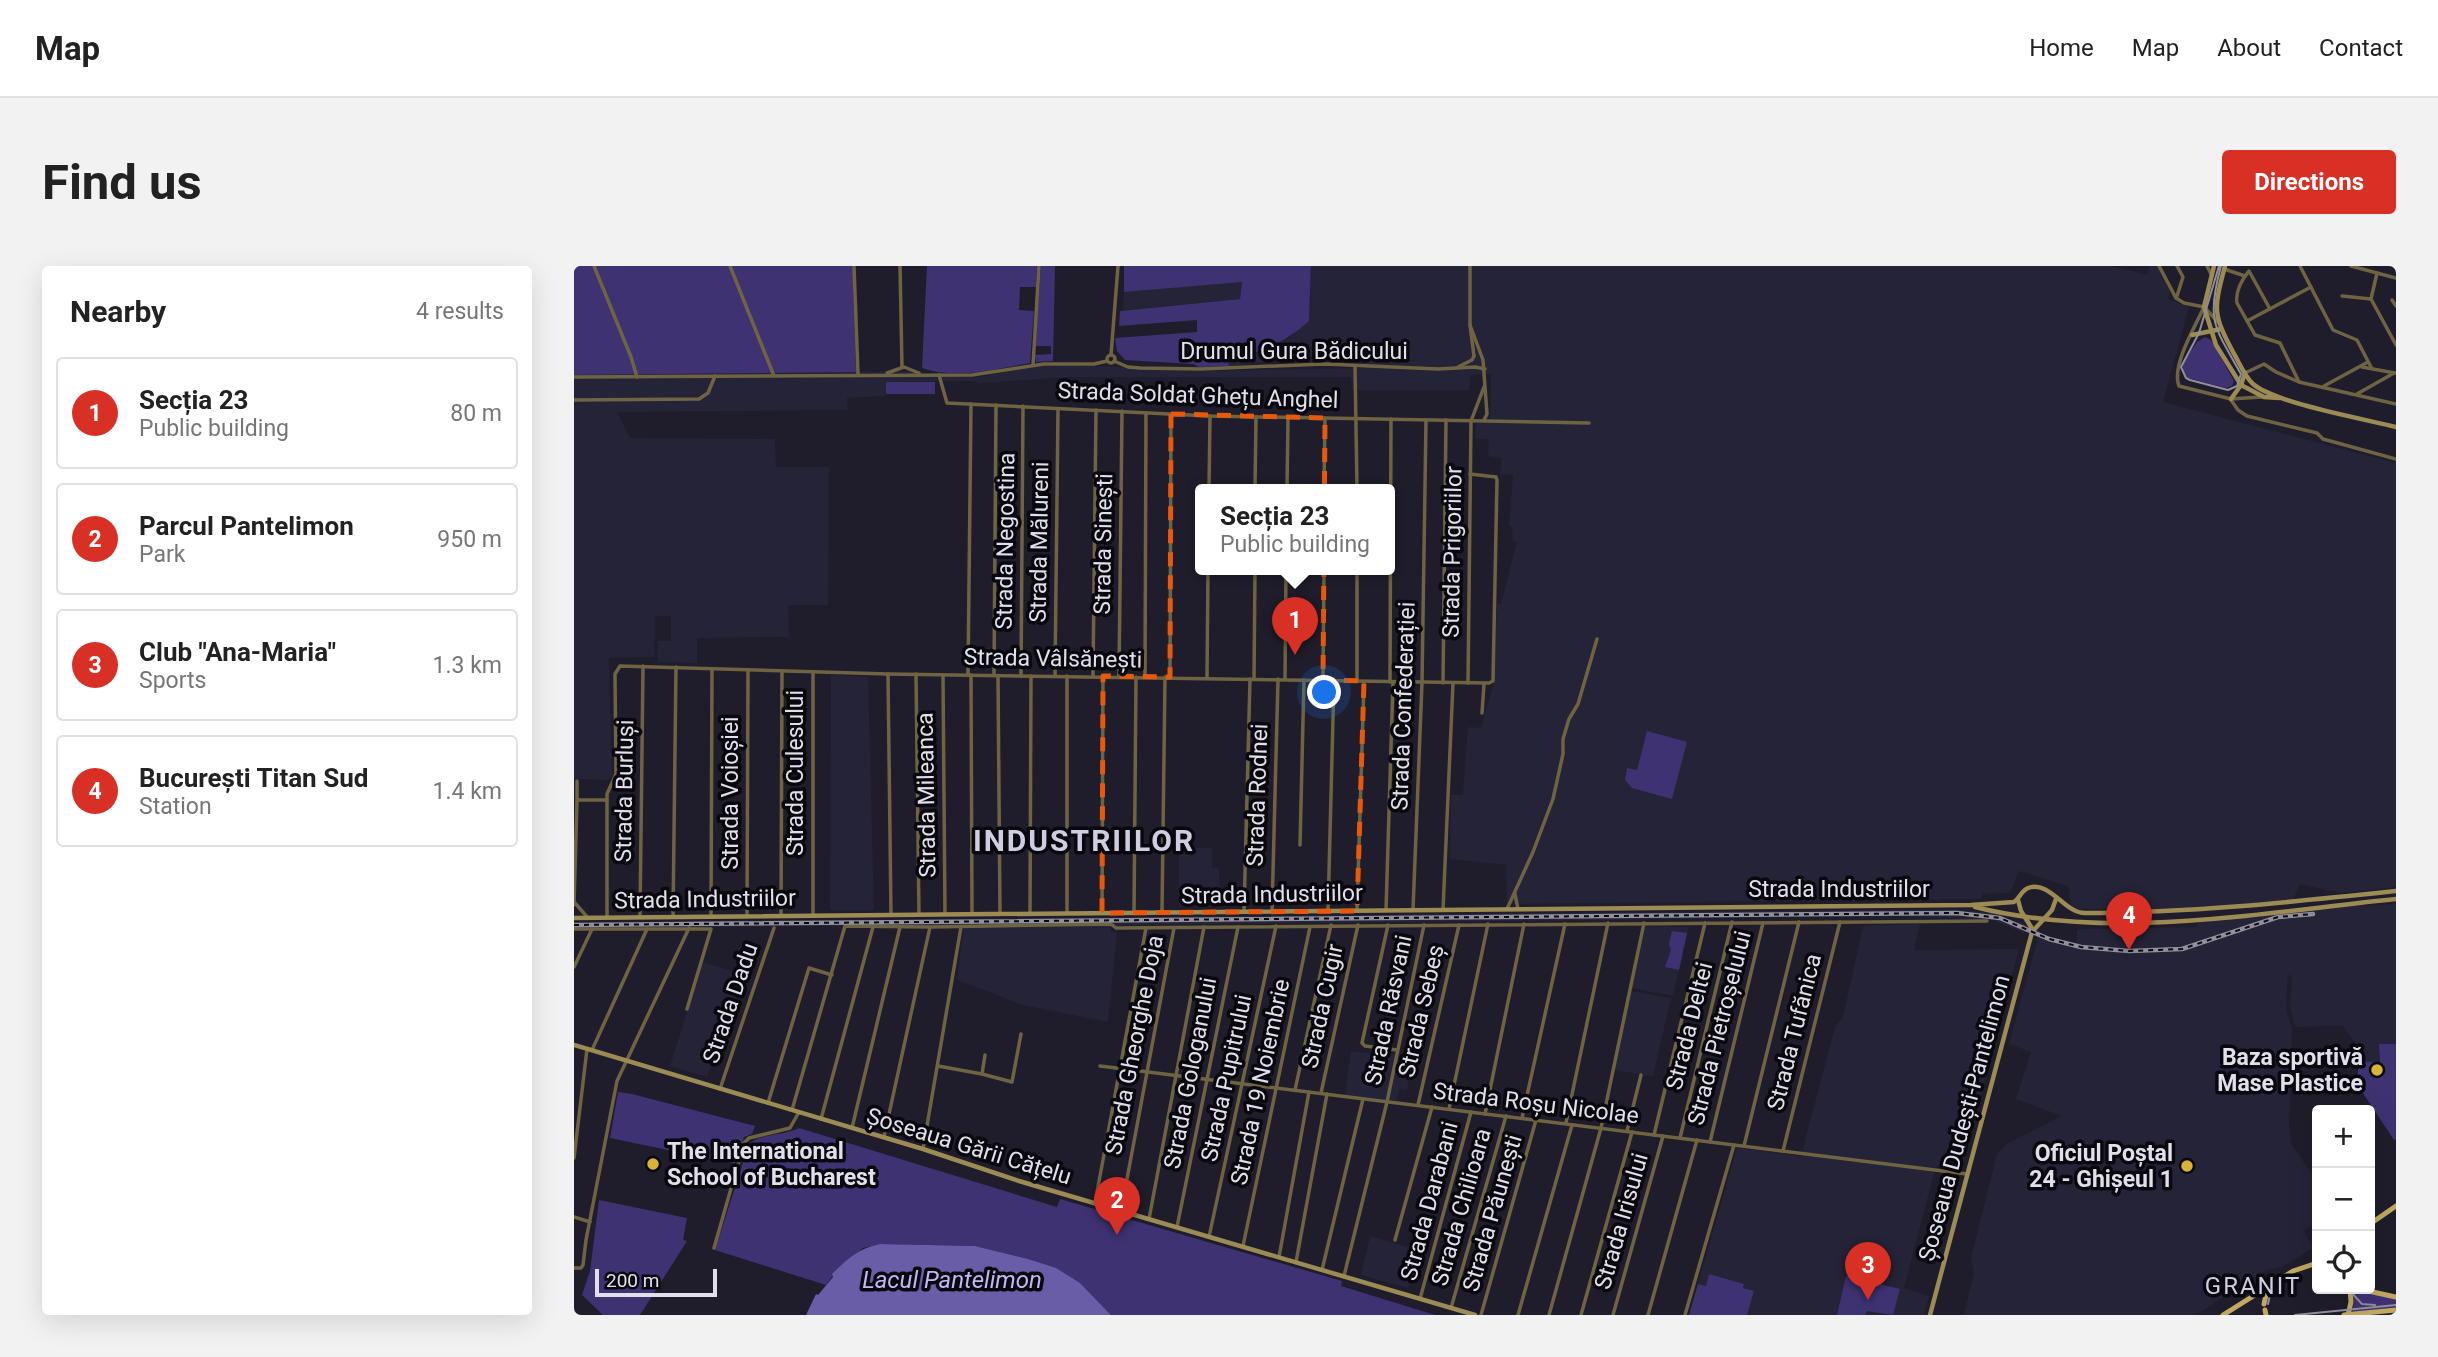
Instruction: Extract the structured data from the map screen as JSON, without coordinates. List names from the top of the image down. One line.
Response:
{"streets":{"main road":["Strada Industriilor","Șoseaua Dudești-Pantelimon","Șoseaua Gării Cățelu"],"street":["Drumul Gura Bădicului","Strada Soldat Ghețu Anghel","Strada Negostina","Strada Mălureni","Strada Sinești","Strada Prigoriilor","Strada Vâlsănești","Strada Confederației","Strada Culesului","Strada Burluși","Strada Voioșiei","Strada Mileanca","Strada Rodnei","Strada Dadu","Strada Cugir","Strada Răsvani","Strada Sebeș","Strada Deltei","Strada Pietroșelului","Strada Tufănica","Strada Gheorghe Doja","Strada Gologanului","Strada Pupitrului","Strada 19 Noiembrie","Strada Roșu Nicolae","Strada Darabani","Strada Chilioara","Strada Păunești","Strada Irisului"]},"crossings":[["Strada Soldat Ghețu Anghel","Strada Negostina"],["Strada Soldat Ghețu Anghel","Strada Mălureni"],["Strada Soldat Ghețu Anghel","Strada Sinești"],["Strada Soldat Ghețu Anghel","Strada Prigoriilor"],["Strada Soldat Ghețu Anghel","Strada Confederației"],["Strada Negostina","Strada Vâlsănești"],["Strada Mălureni","Strada Vâlsănești"],["Strada Sinești","Strada Vâlsănești"],["Strada Prigoriilor","Strada Vâlsănești"],["Strada Vâlsănești","Strada Confederației"],["Strada Vâlsănești","Strada Culesului"],["Strada Vâlsănești","Strada Burluși"],["Strada Vâlsănești","Strada Voioșiei"],["Strada Vâlsănești","Strada Mileanca"],["Strada Vâlsănești","Strada Rodnei"],["Strada Confederației","Strada Industriilor"],["Strada Culesului","Strada Industriilor"],["Strada Burluși","Strada Industriilor"],["Strada Voioșiei","Strada Industriilor"],["Strada Mileanca","Strada Industriilor"],["Strada Rodnei","Strada Industriilor"],["Strada Industriilor","Șoseaua Dudești-Pantelimon"],["Strada Dadu","Șoseaua Gării Cățelu"],["Strada Cugir","Strada Roșu Nicolae"],["Strada Răsvani","Strada Roșu Nicolae"],["Strada Răsvani","Șoseaua Gării Cățelu"],["Strada Sebeș","Strada Roșu Nicolae"],["Strada Deltei","Strada Roșu Nicolae"],["Strada Pietroșelului","Strada Roșu Nicolae"],["Strada Tufănica","Strada Roșu Nicolae"],["Strada Gheorghe Doja","Strada Roșu Nicolae"],["Strada Gheorghe Doja","Șoseaua Gării Cățelu"],["Strada Gologanului","Strada Roșu Nicolae"],["Strada Gologanului","Șoseaua Gării Cățelu"],["Strada Pupitrului","Strada Roșu Nicolae"],["Strada Pupitrului","Șoseaua Gării Cățelu"],["Strada 19 Noiembrie","Strada Roșu Nicolae"],["Strada 19 Noiembrie","Șoseaua Gării Cățelu"],["Strada Roșu Nicolae","Șoseaua Dudești-Pantelimon"],["Strada Roșu Nicolae","Strada Darabani"],["Strada Roșu Nicolae","Strada Chilioara"],["Strada Roșu Nicolae","Strada Păunești"],["Strada Roșu Nicolae","Strada Irisului"],["Șoseaua Gării Cățelu","Strada Darabani"],["Șoseaua Gării Cățelu","Strada Chilioara"]],"districts":["INDUSTRIILOR","GRANIT"],"water":["Lacul Pantelimon"],"places":["Baza sportivă Mase Plastice","The International School of Bucharest","Oficiul Poștal 24 - Ghișeul 1"],"scale_bar":"200 m","page":{"header":"Map","nav":["Home","Map","About","Contact"],"buttons":"Directions","title":"Find us","heading":["Nearby","4 results"],"list":[{"mark":"1","name":"Secția 23","note":"Public building","value":"80 m"},{"mark":"2","name":"Parcul Pantelimon","note":"Park","value":"950 m"},{"mark":"3","name":"Club \"Ana-Maria\"","note":"Sports","value":"1.3 km"},{"mark":"4","name":"București Titan Sud","note":"Station","value":"1.4 km"}],"popup":["Secția 23","Public building"],"pins":["1","4","2","3"],"map_buttons":["+","−"],"scale":"200 m"}}
